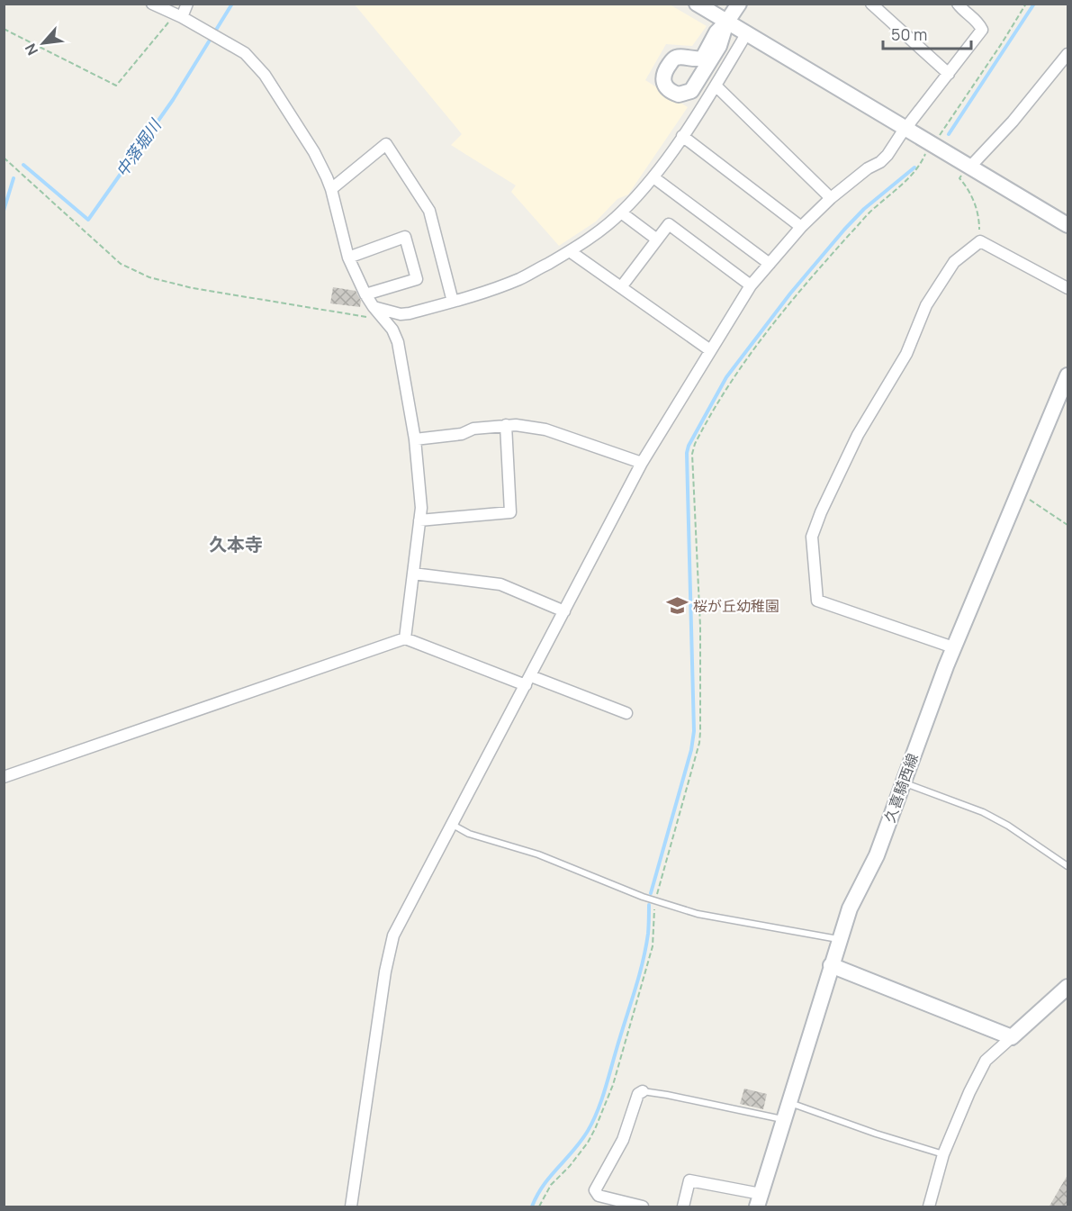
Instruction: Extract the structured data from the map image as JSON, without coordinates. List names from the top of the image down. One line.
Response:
{"streets":{"street":["久喜騎西線"]},"districts":["久本寺"],"water":["中落堀川"],"places":{"school or university":["桜が丘幼稚園"]},"scale_bar":"50 m","north":"bottom left"}
